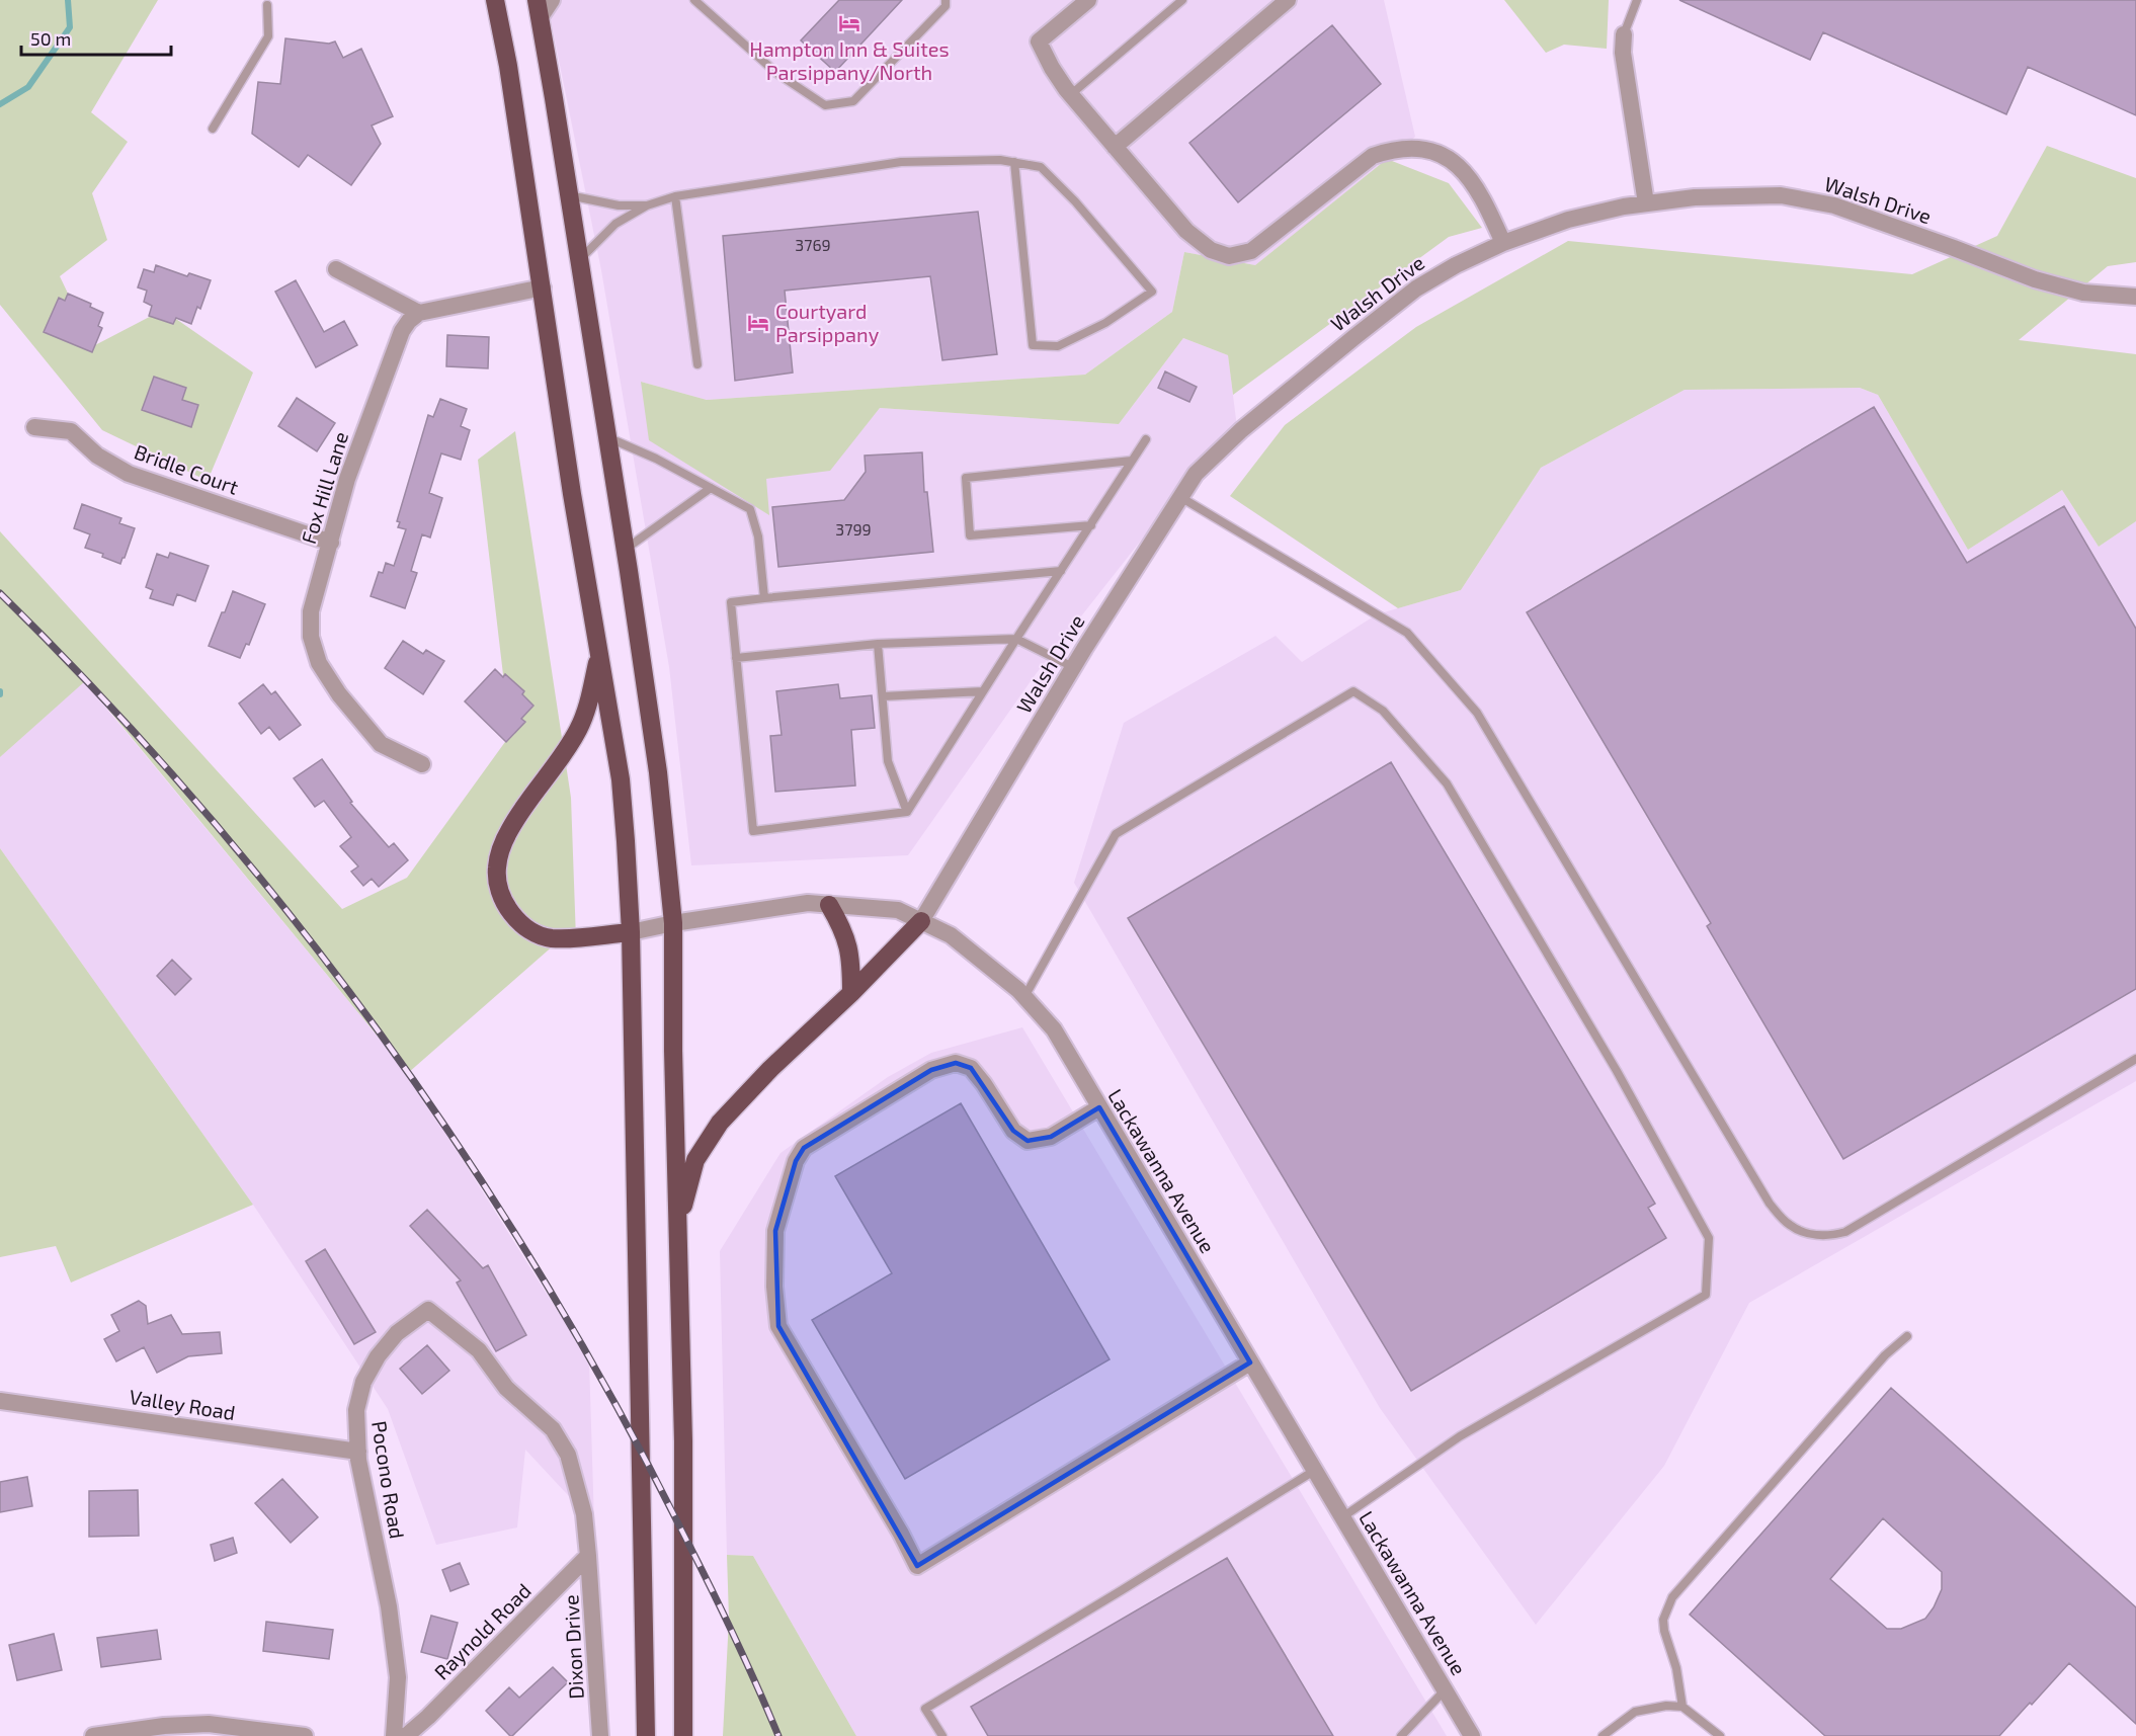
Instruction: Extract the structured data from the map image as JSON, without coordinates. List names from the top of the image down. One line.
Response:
{"streets":{"street":["Walsh Drive","Bridle Court","Fox Hill Lane","Lackawanna Avenue","Valley Road","Pocono Road","Raynold Road","Dixon Drive"]},"crossings":[["Walsh Drive","Lackawanna Avenue"],["Bridle Court","Fox Hill Lane"],["Valley Road","Pocono Road"],["Pocono Road","Raynold Road"],["Pocono Road","Dixon Drive"],["Raynold Road","Dixon Drive"]],"places":{"hotel":["Hampton Inn & Suites Parsippany/North","Courtyard Parsippany"]},"house_numbers":["3769","3799"],"scale_bar":"50 m"}
